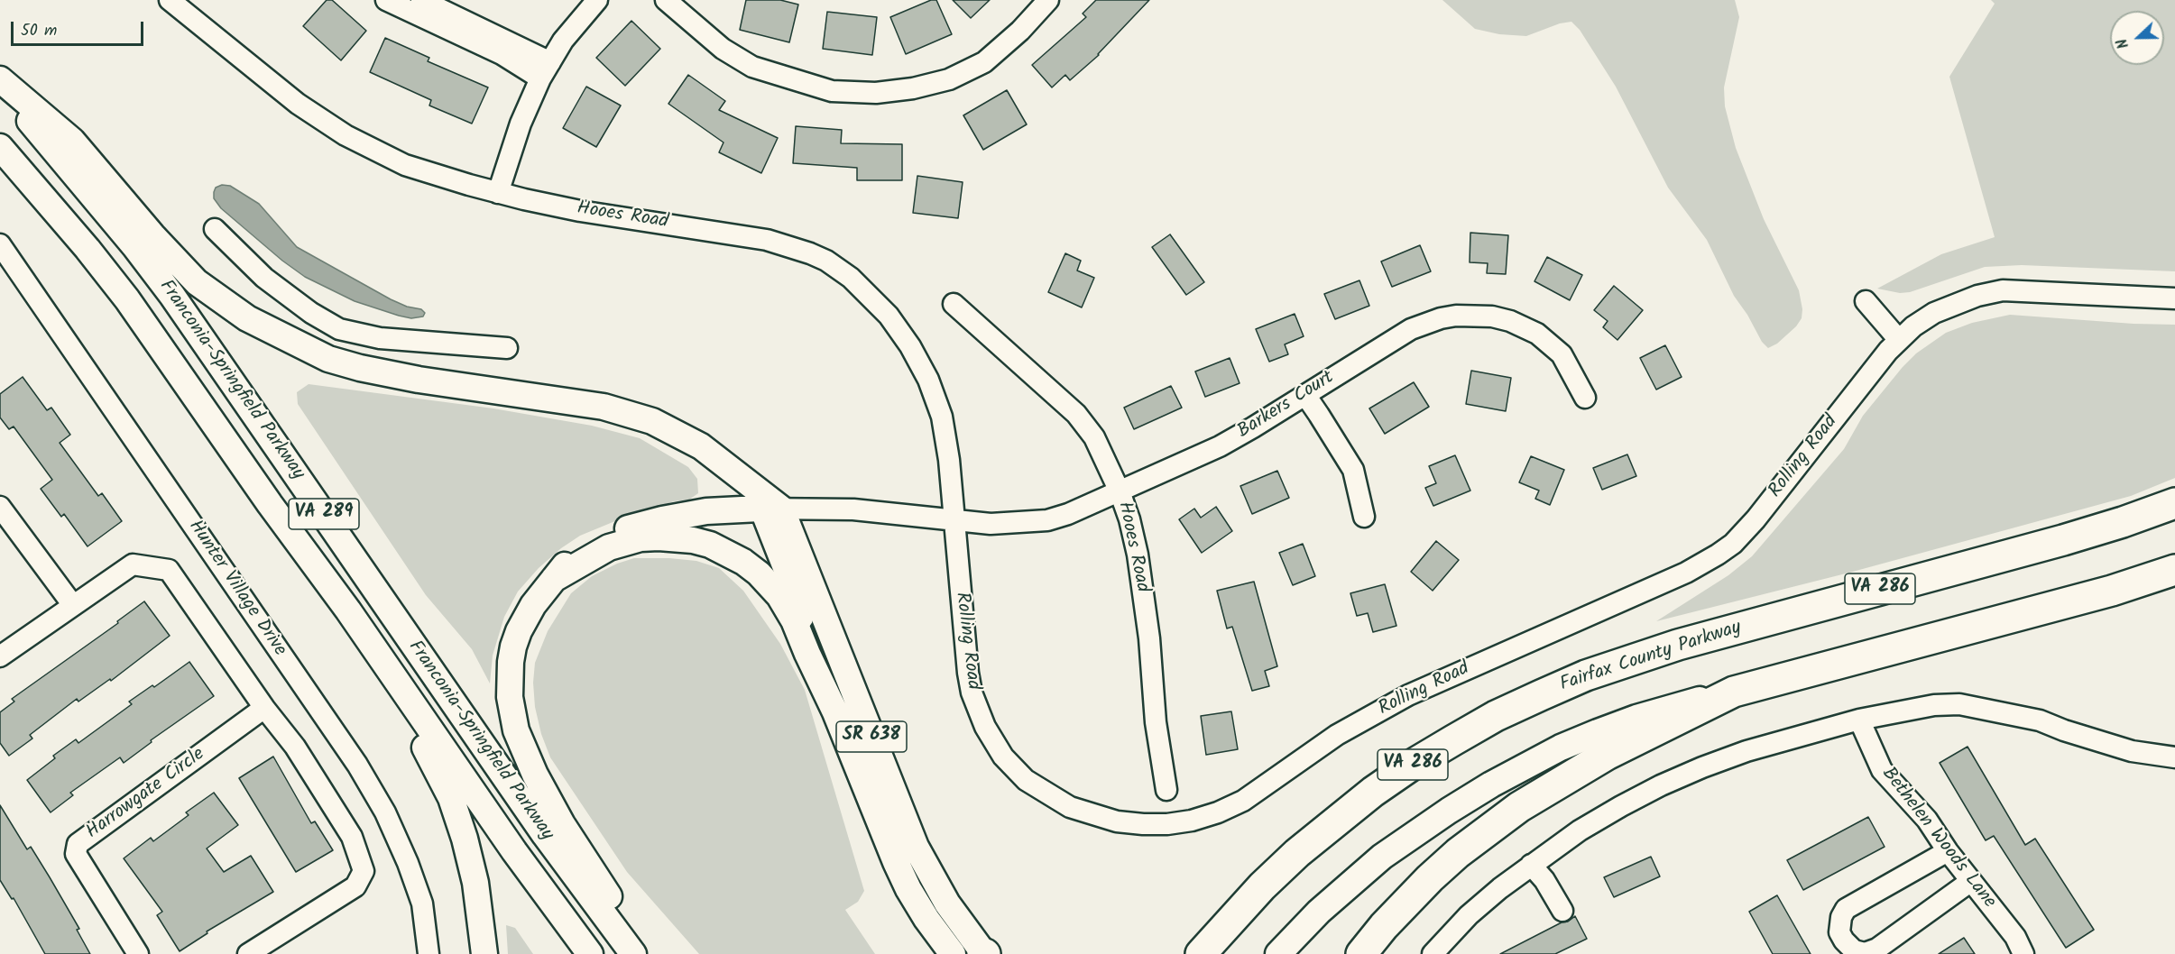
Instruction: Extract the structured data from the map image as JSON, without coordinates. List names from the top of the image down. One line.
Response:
{"streets":{"highway":["VA 286","Fairfax County Parkway"],"main road":["Franconia-Springfield Parkway","VA 289","SR 638"],"street":["Hooes Road","Barkers Court","Rolling Road","Hunter Village Drive","Harrowgate Circle","Bethelen Woods Lane"]},"crossings":[["Hooes Road","Barkers Court"],["Hooes Road","Rolling Road"],["Barkers Court","Rolling Road"]],"scale_bar":"50 m","north":"left"}
